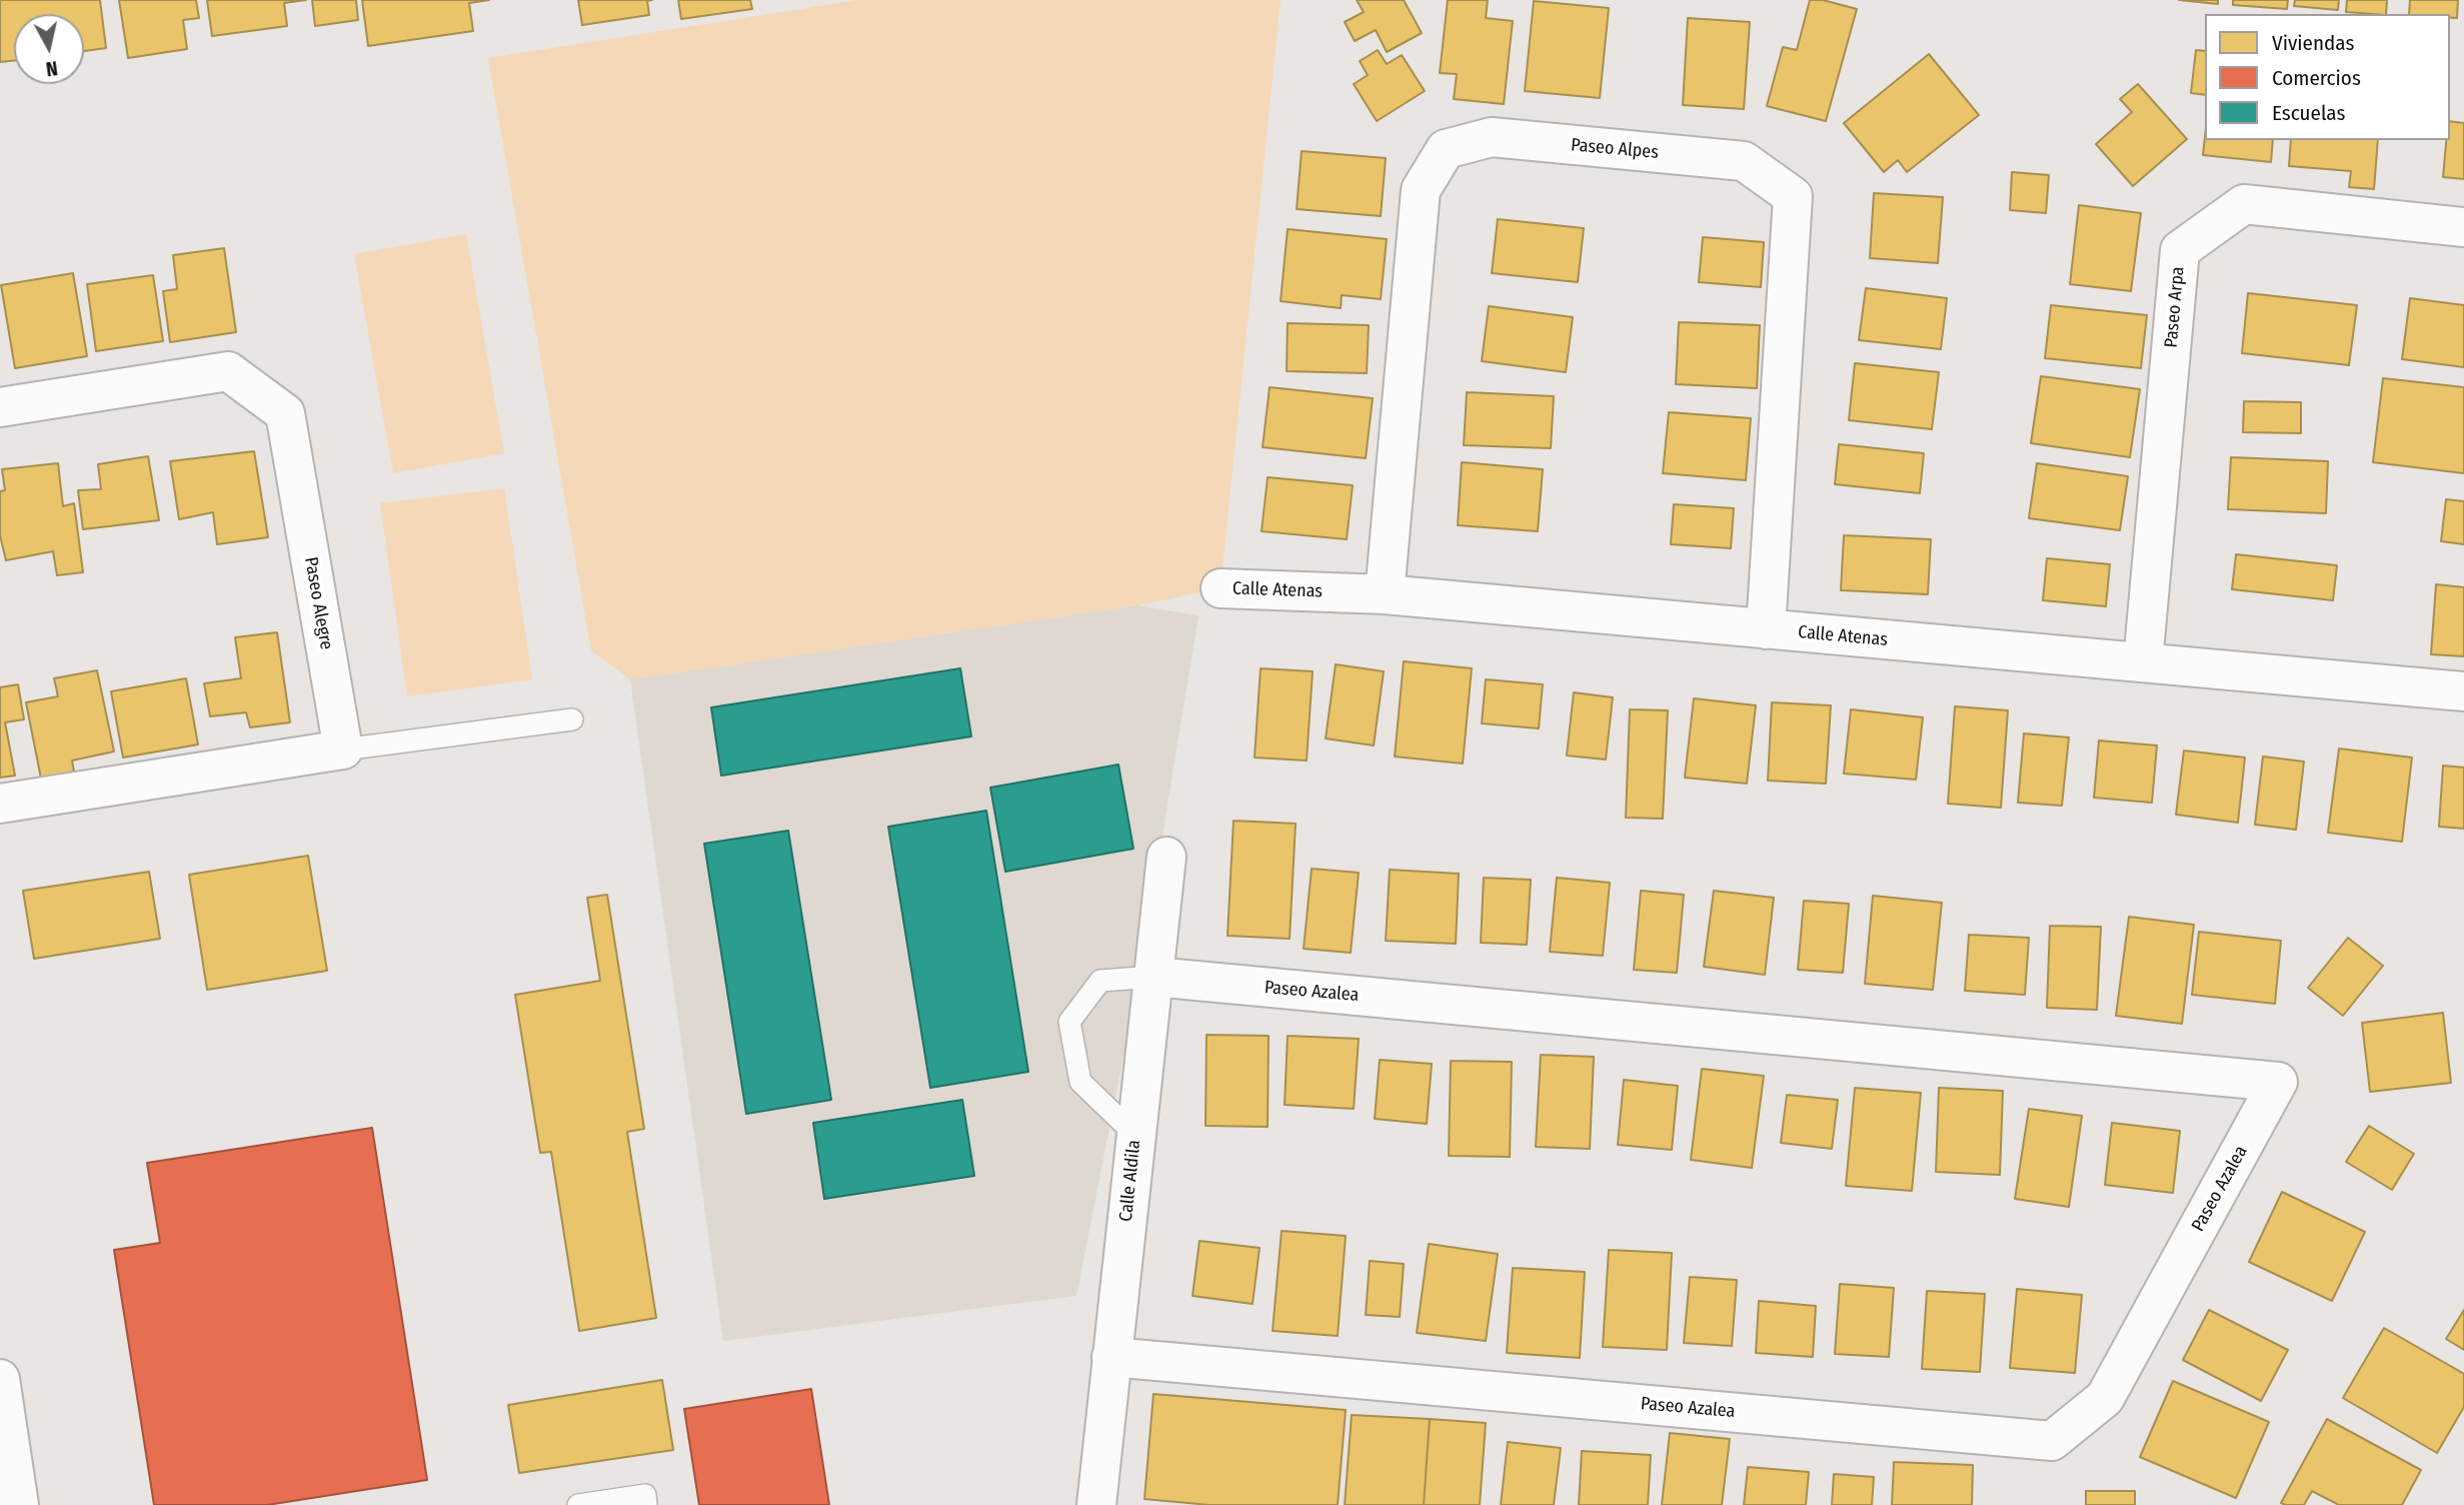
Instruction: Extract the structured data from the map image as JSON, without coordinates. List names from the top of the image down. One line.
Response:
{"streets":{"street":["Paseo Alpes","Paseo Arpa","Calle Atenas","Paseo Alegre","Paseo Azalea","Calle Aldila"]},"crossings":[["Paseo Alpes","Calle Atenas"],["Paseo Arpa","Calle Atenas"],["Paseo Azalea","Calle Aldila"]],"legend":["Viviendas","Comercios","Escuelas"],"north":"bottom"}
